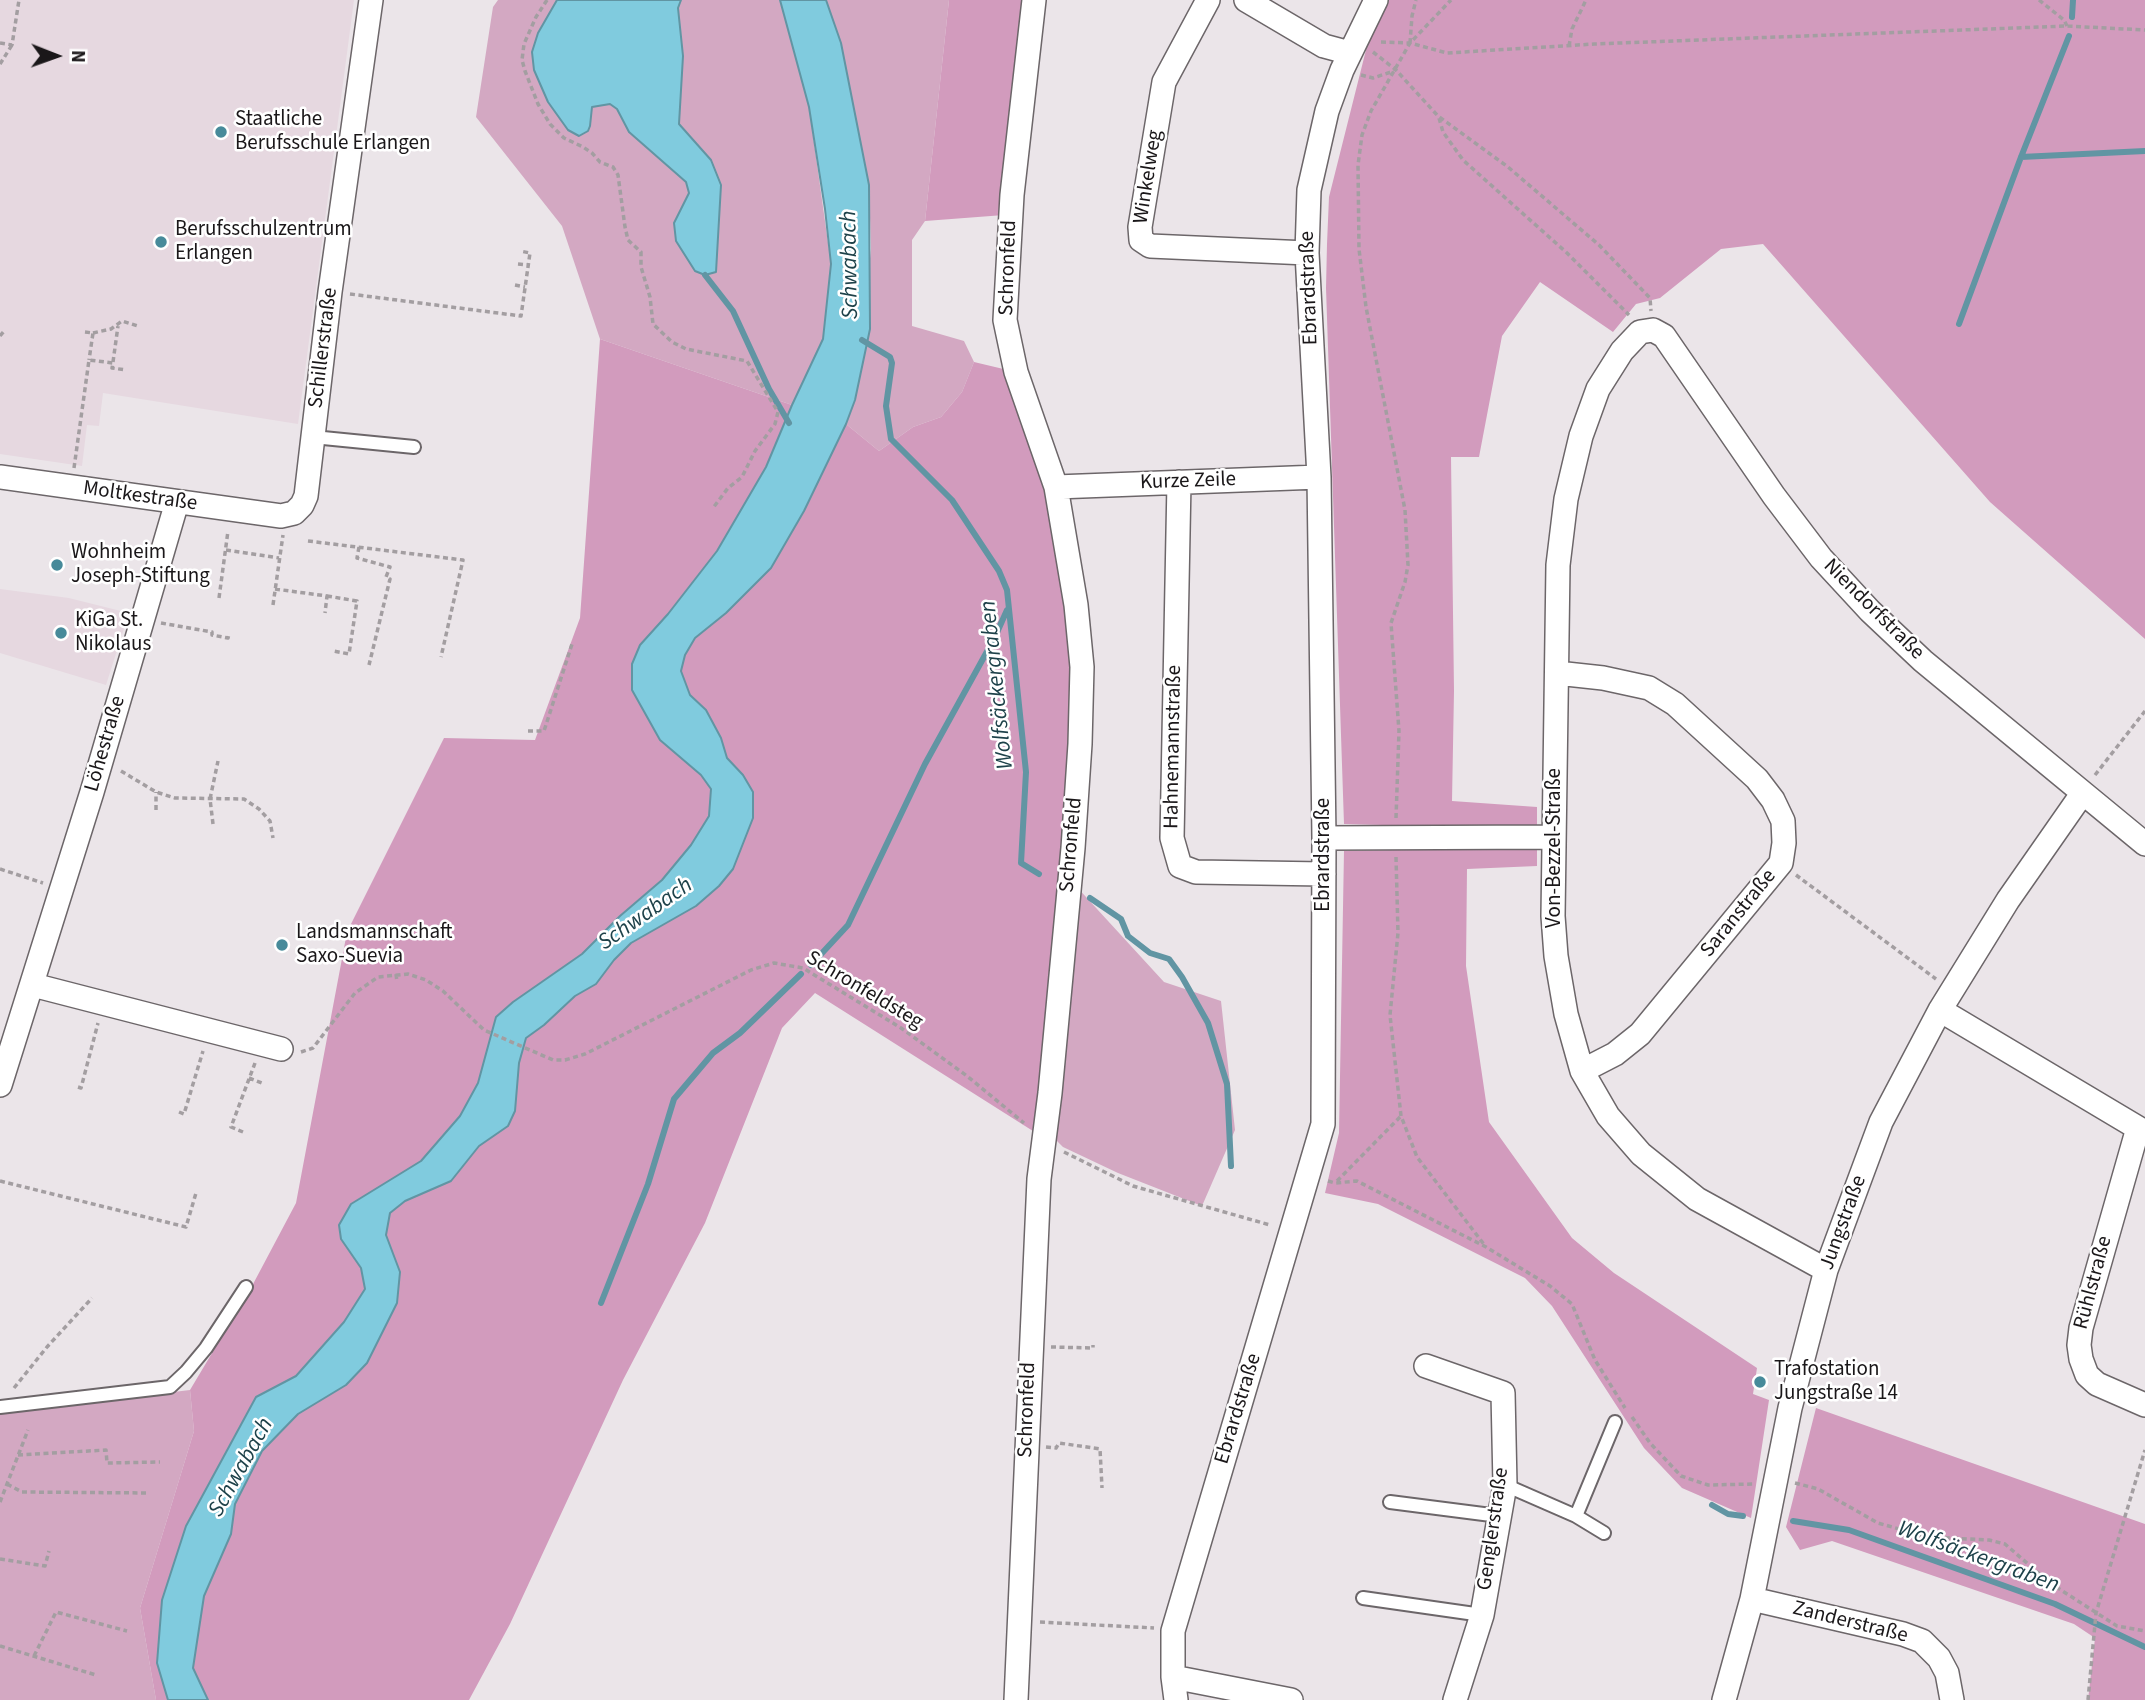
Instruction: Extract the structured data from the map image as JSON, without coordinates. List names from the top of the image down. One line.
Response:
{"streets":{"street":["Winkelweg","Schronfeld","Ebrardstraße","Schillerstraße","Kurze Zeile","Moltkestraße","Niendorfstraße","Löhestraße","Hahnemannstraße","Von-Bezzel-Straße","Saranstraße","Jungstraße","Rühlstraße","Genglerstraße","Zanderstraße"],"path":["Schronfeldsteg"]},"crossings":[["Winkelweg","Ebrardstraße"],["Schronfeld","Kurze Zeile"],["Schronfeld","Schronfeldsteg"],["Ebrardstraße","Kurze Zeile"],["Ebrardstraße","Hahnemannstraße"],["Ebrardstraße","Schronfeldsteg"],["Schillerstraße","Moltkestraße"],["Kurze Zeile","Hahnemannstraße"],["Moltkestraße","Löhestraße"],["Niendorfstraße","Von-Bezzel-Straße"],["Niendorfstraße","Jungstraße"],["Von-Bezzel-Straße","Saranstraße"],["Von-Bezzel-Straße","Jungstraße"],["Jungstraße","Rühlstraße"],["Jungstraße","Zanderstraße"]],"water":["Schwabach","Wolfsäckergraben"],"places":["Staatliche Berufsschule Erlangen","Berufsschulzentrum Erlangen","Wohnheim Joseph-Stiftung","KiGa St. Nikolaus","Landsmannschaft Saxo-Suevia","Trafostation Jungstraße 14"],"north":"right"}
